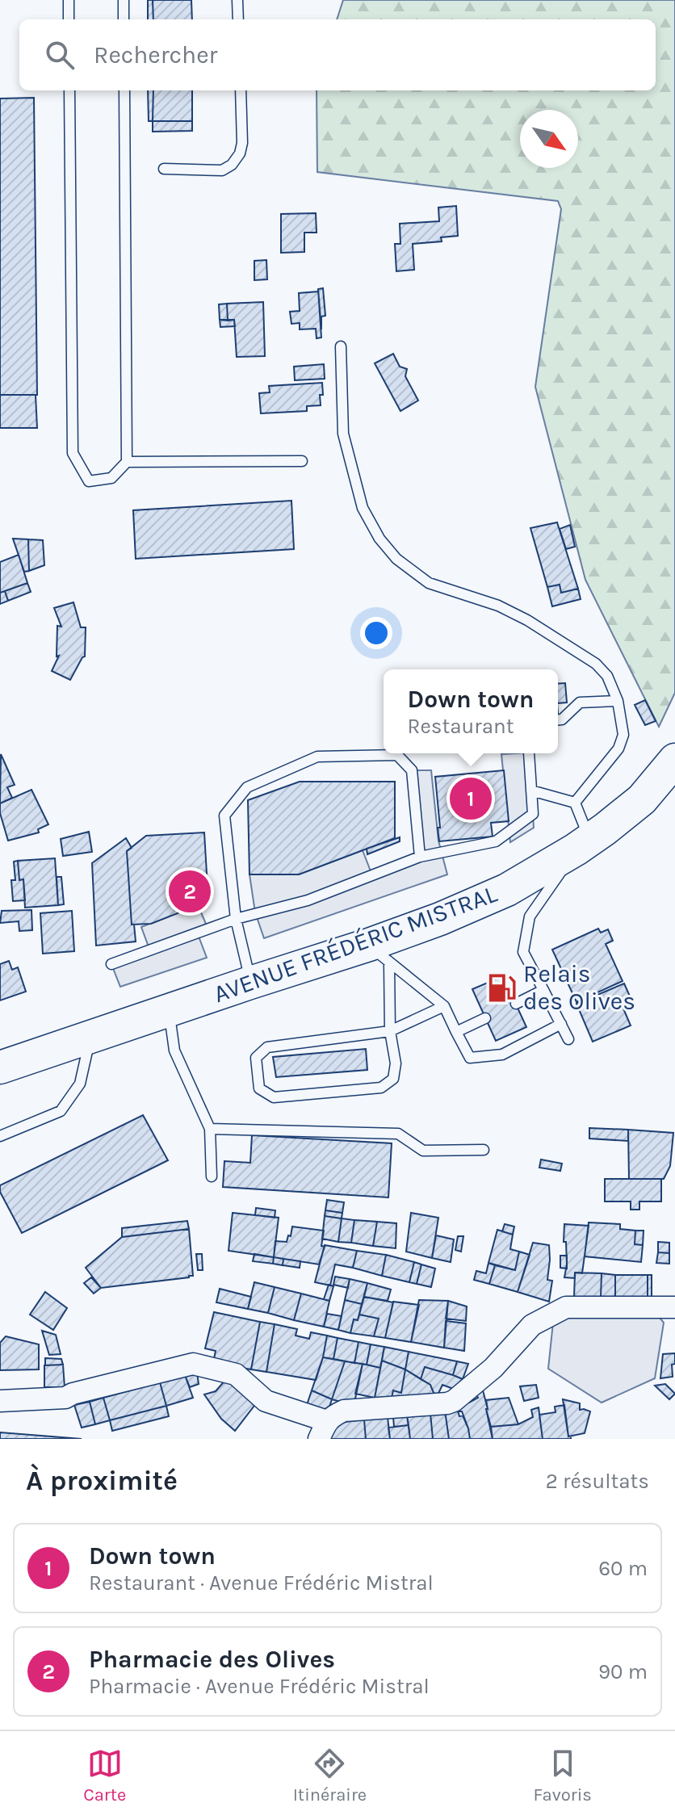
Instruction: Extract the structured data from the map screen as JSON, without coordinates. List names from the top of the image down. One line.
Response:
{"streets":{"main road":["AVENUE FRÉDÉRIC MISTRAL"]},"places":{"fuel station":["Relais des Olives"]},"north":"bottom right","page":{"search":"Rechercher","popup":["Down town","Restaurant"],"pins":["1","2"],"heading":["À proximité","2 résultats"],"list":[{"mark":"1","name":"Down town","note":"Restaurant · Avenue Frédéric Mistral","value":"60 m"},{"mark":"2","name":"Pharmacie des Olives","note":"Pharmacie · Avenue Frédéric Mistral","value":"90 m"}],"nav":["Carte","Itinéraire","Favoris"]}}
